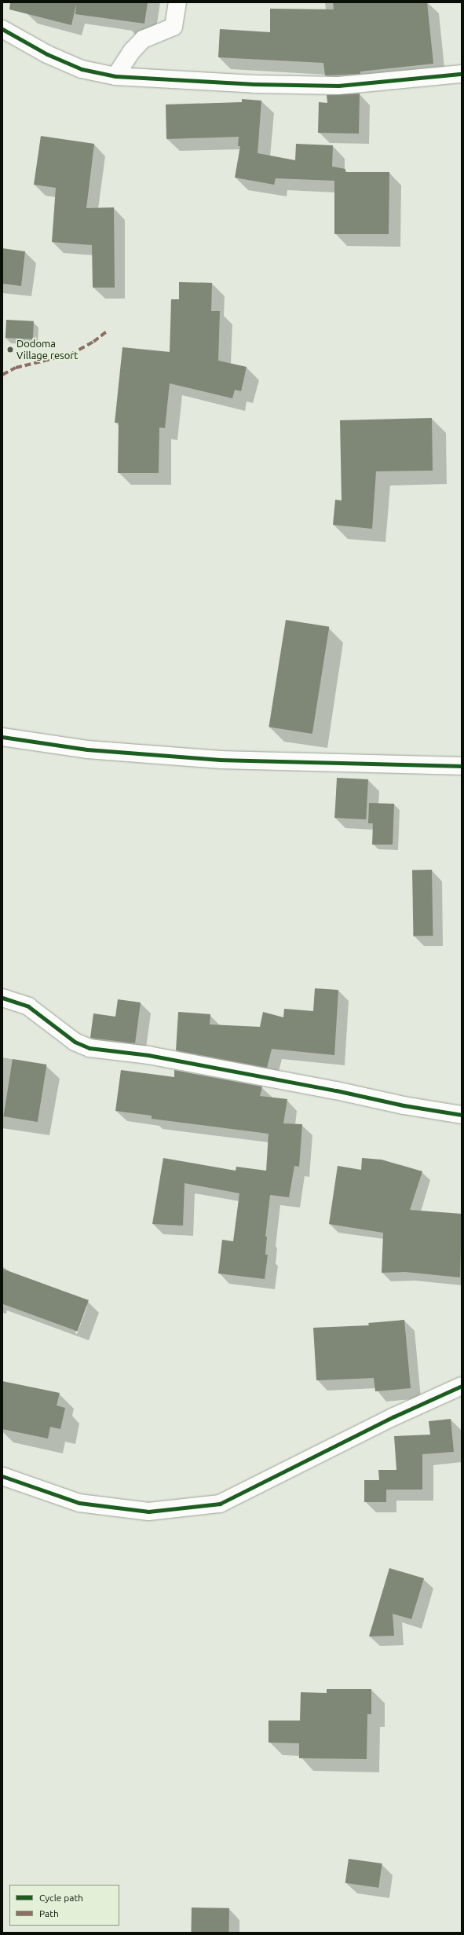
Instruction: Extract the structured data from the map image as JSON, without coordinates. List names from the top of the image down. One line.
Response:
{"places":["Dodoma Village resort"],"legend":["Cycle path","Path"]}
